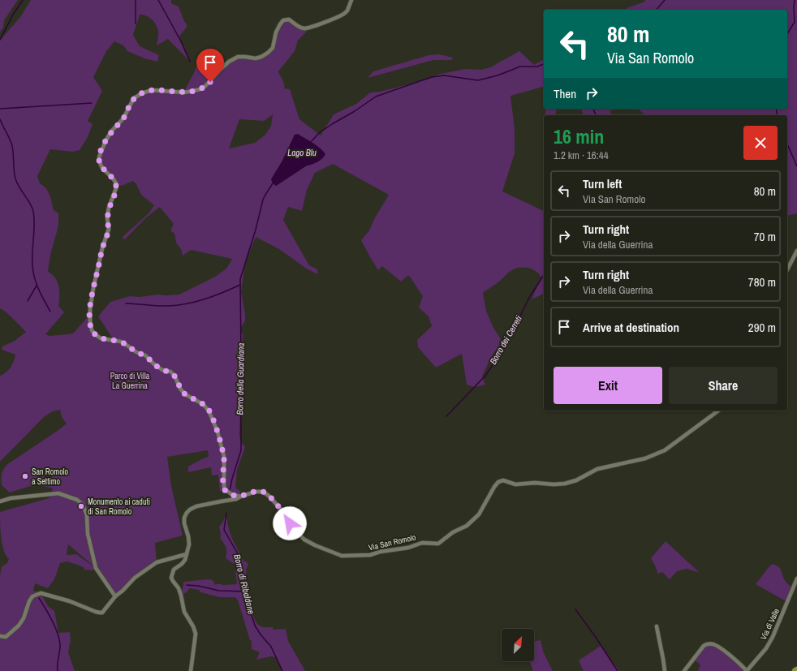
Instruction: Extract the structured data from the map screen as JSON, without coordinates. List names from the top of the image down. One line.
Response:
{"streets":{"street":["Via San Romolo","Via di Valle"]},"water":["Lago Blu","Borro dei Cerreti","Borro della Guardiana","Borro di Ribaldone"],"parks":["Parco di Villa La Guerrina"],"places":["San Romolo a Settimo","Monumento ai caduti di San Romolo"],"north":"top right","page":{"turn":["80 m","Via San Romolo"],"then":"Then","heading":["16 min","1.2 km · 16:44"],"list":[{"name":"Turn left","note":"Via San Romolo","value":"80 m"},{"name":"Turn right","note":"Via della Guerrina","value":"70 m"},{"name":"Turn right","note":"Via della Guerrina","value":"780 m"},{"name":"Arrive at destination","value":"290 m"}],"buttons":["Exit","Share"]}}
